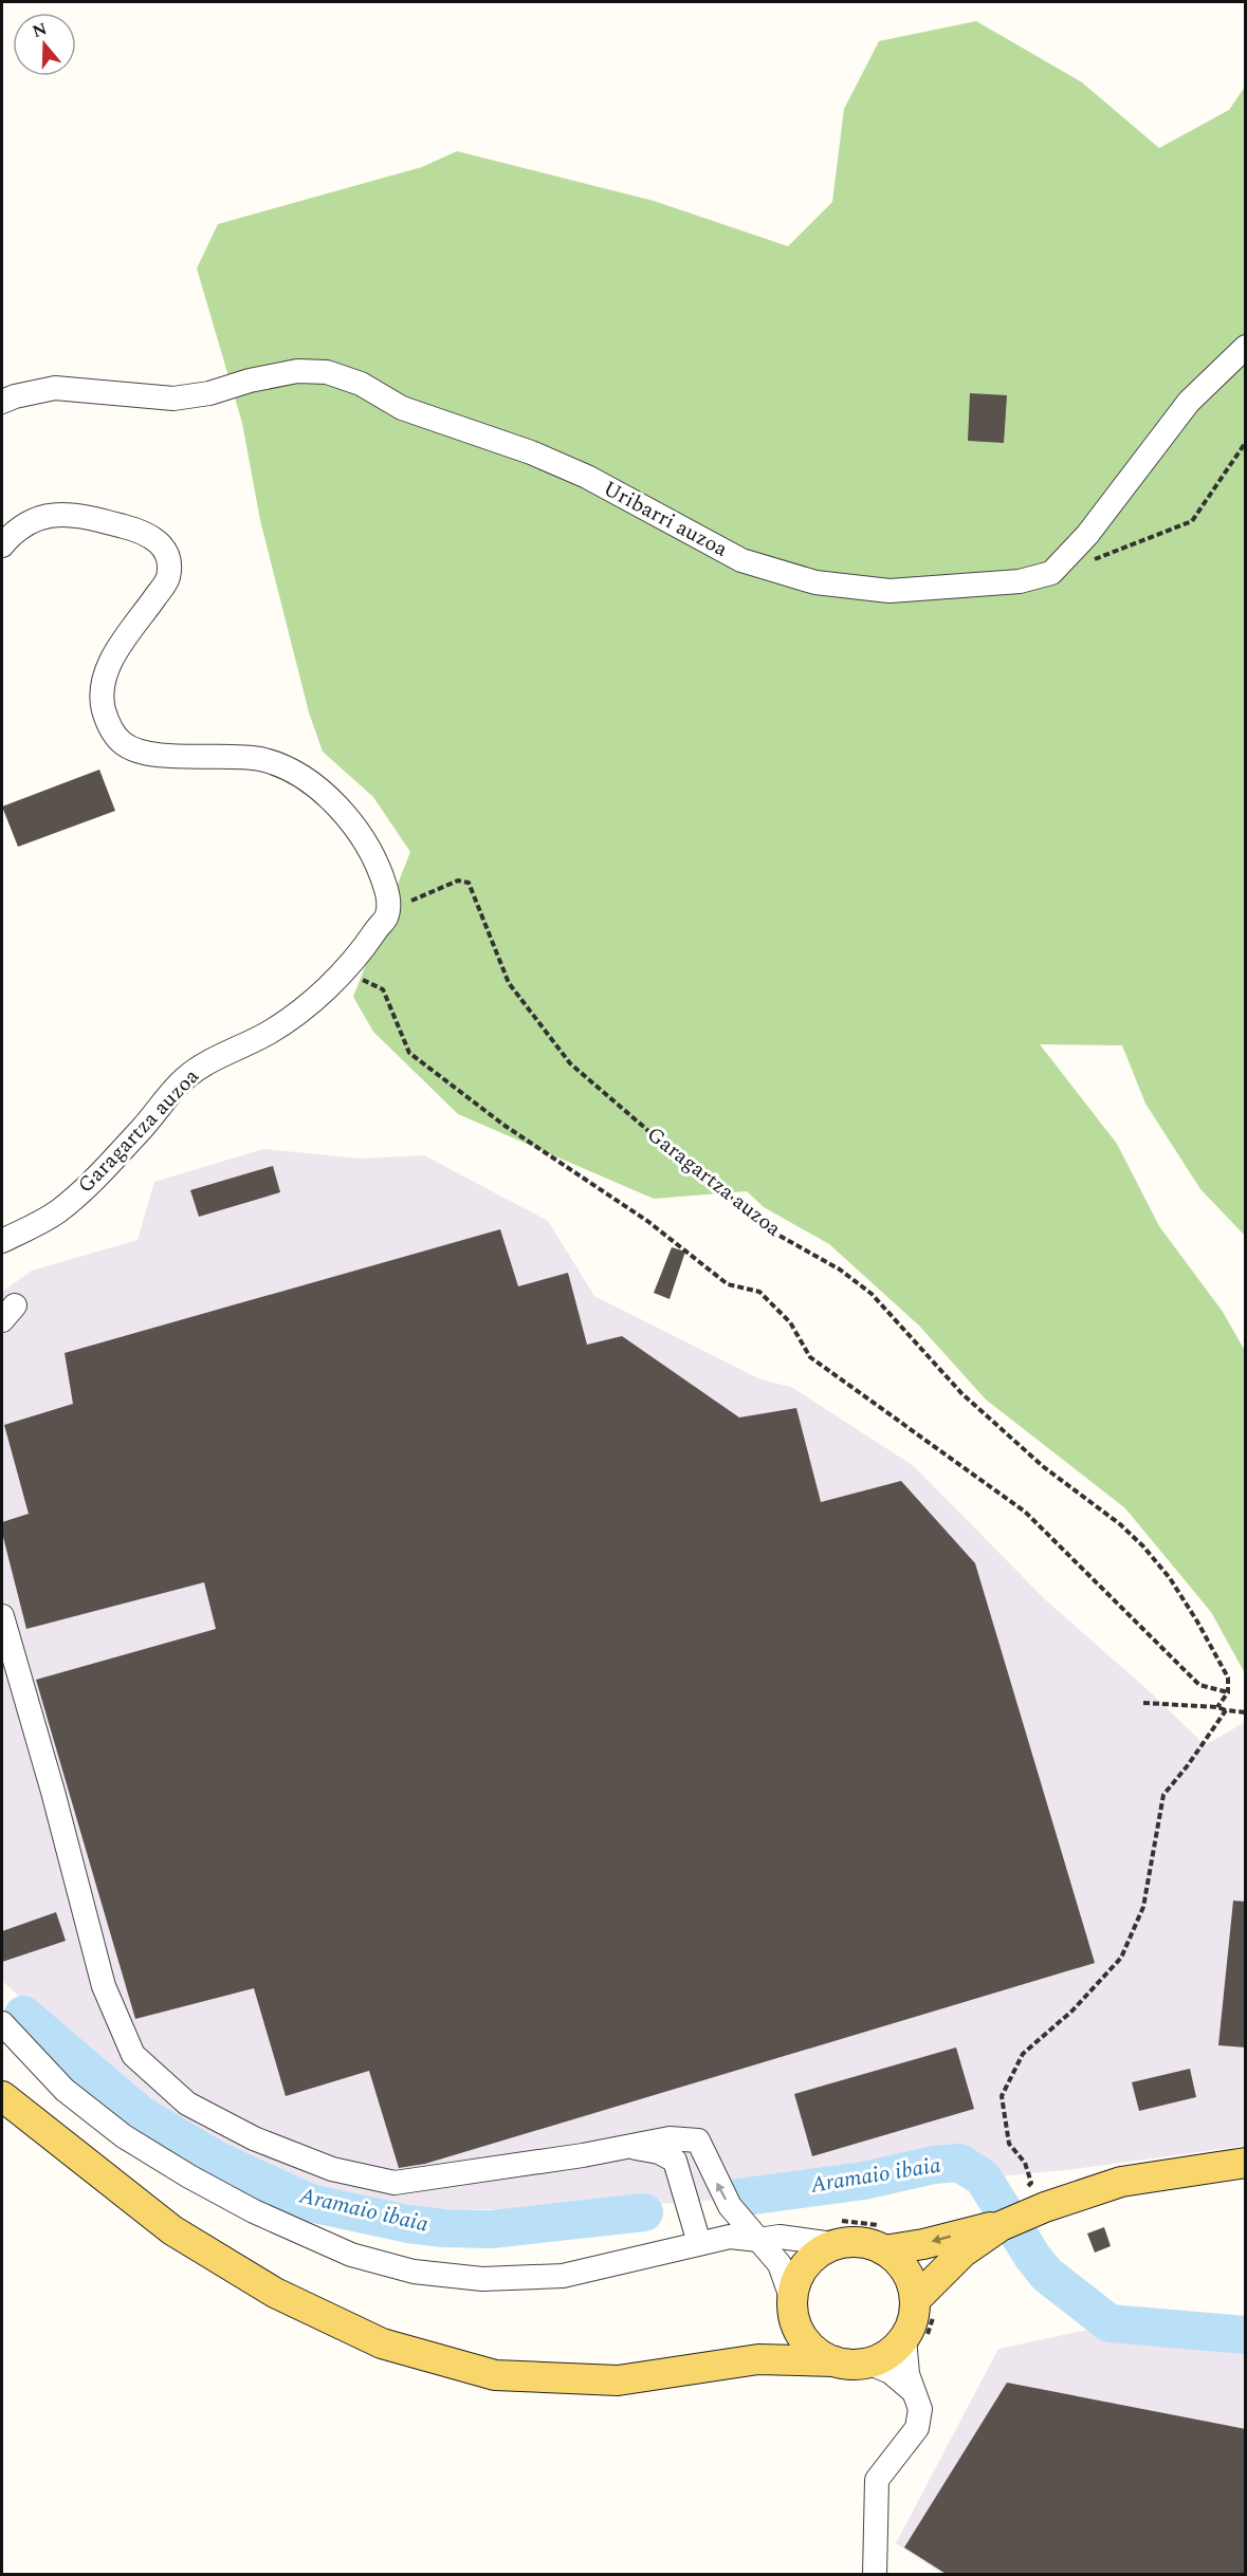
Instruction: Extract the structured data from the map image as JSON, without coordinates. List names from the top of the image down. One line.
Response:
{"streets":{"street":["Uribarri auzoa","Garagartza auzoa"]},"water":["Aramaio ibaia"],"north":"top"}
